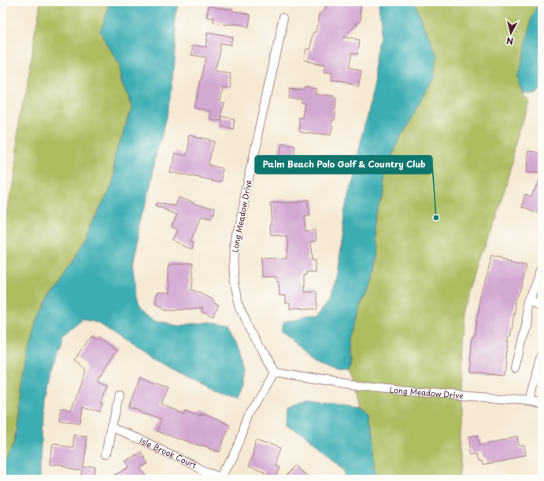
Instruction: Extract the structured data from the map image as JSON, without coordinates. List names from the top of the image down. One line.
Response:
{"streets":{"street":["Long Meadow Drive","Isle Brook Court"]},"places":["Palm Beach Polo Golf & Country Club"],"north":"bottom"}
